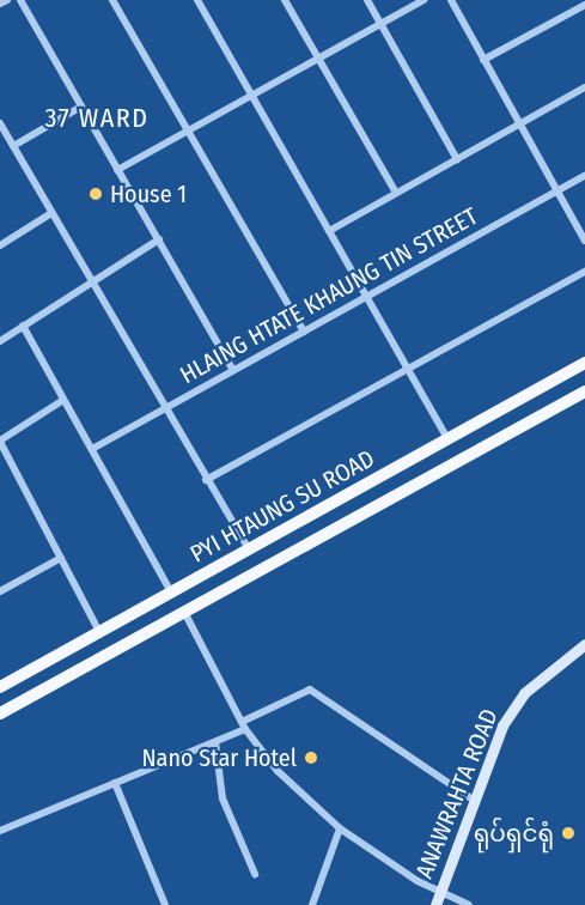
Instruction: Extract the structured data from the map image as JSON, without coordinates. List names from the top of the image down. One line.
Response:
{"streets":{"main road":["PYI HTAUNG SU ROAD","ANAWRAHTA ROAD"],"street":["HLAING HTATE KHAUNG TIN STREET"]},"districts":["37 WARD"],"places":["House 1","Nano Star Hotel","ရုပ်ရှင်ရုံ"]}
